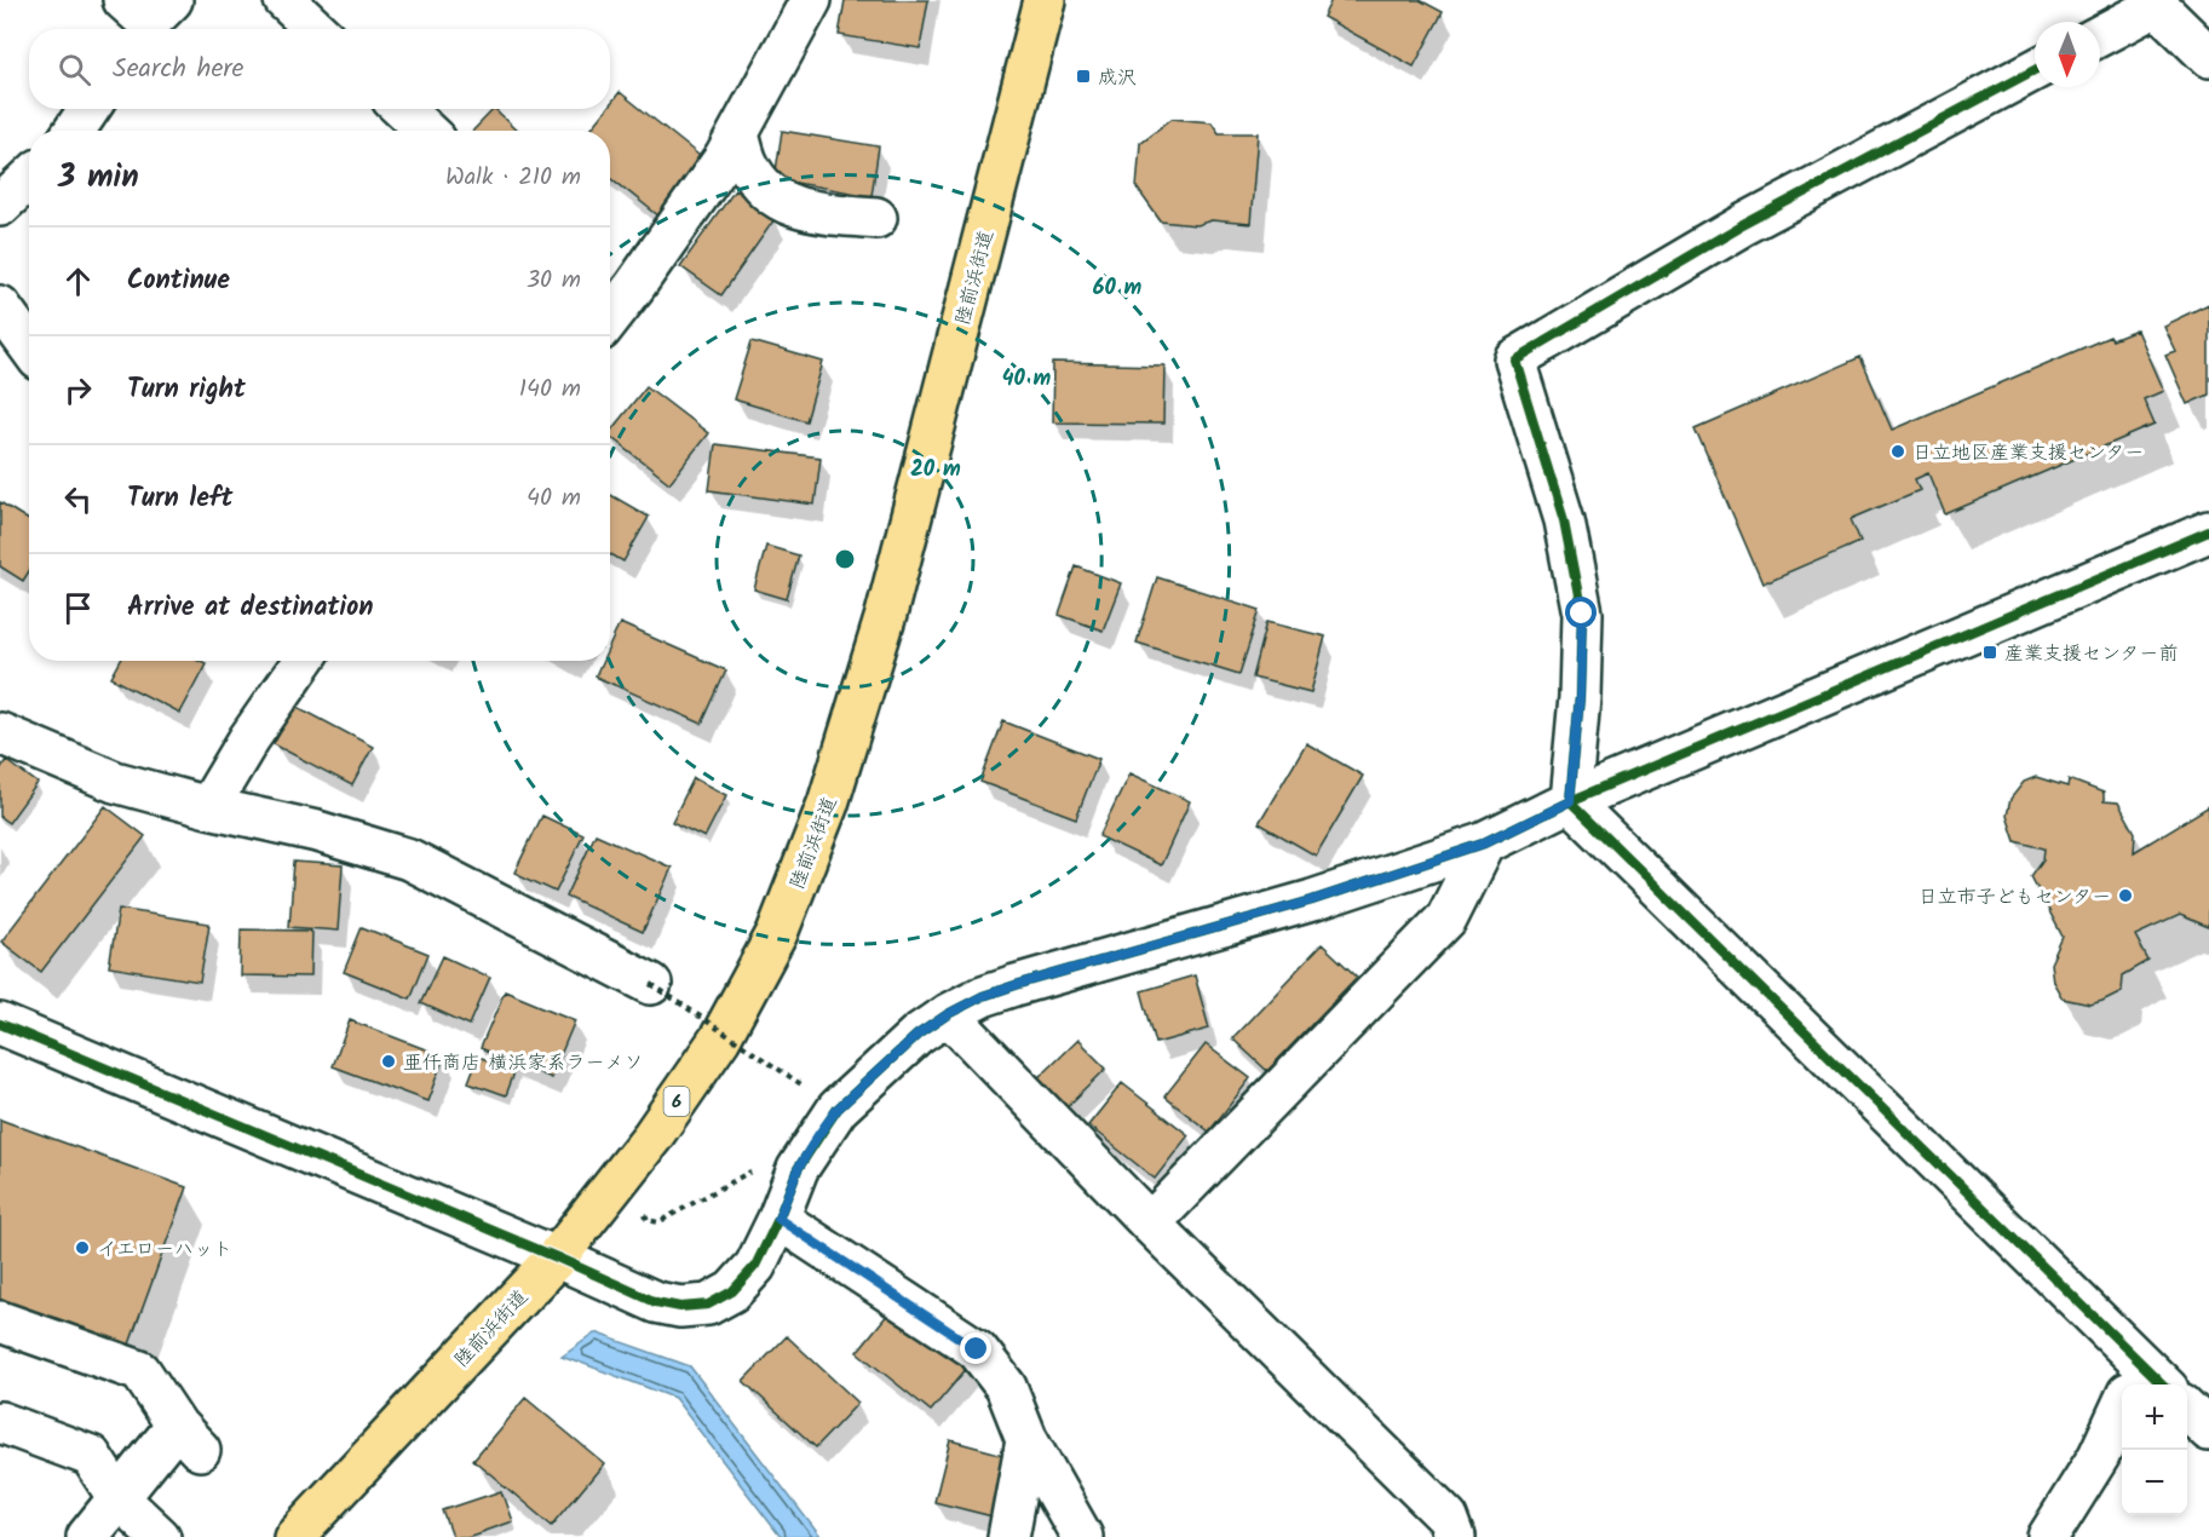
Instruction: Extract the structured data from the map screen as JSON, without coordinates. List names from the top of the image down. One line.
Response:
{"streets":{"highway":["陸前浜街道","6"]},"places":{"transit":["成沢","産業支援センター前"],"other":["日立地区産業支援センター","日立市子どもセンター","亜仟商店 横浜家系ラーメソ","イエローハット"]},"north":"bottom","page":{"search":"Search here","heading":["3 min","Walk · 210 m"],"list":[["Continue","30 m"],["Turn right","140 m"],["Turn left","40 m"],"Arrive at destination"],"map_buttons":["+","−"]},"rings":["60 m","40 m","20 m"]}
